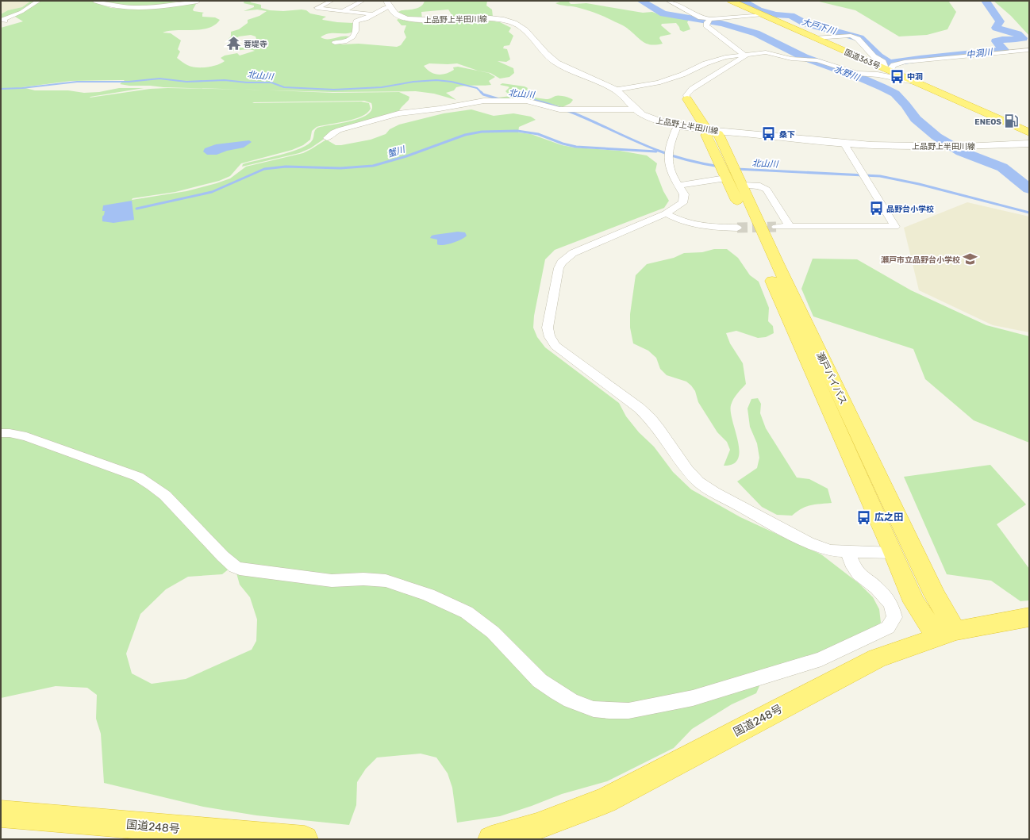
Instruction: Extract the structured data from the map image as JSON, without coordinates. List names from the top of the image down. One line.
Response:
{"streets":{"highway":["国道363号","瀬戸バイパス","国道248号"],"street":["上品野上半田川線"]},"crossings":[["上品野上半田川線","瀬戸バイパス"],["瀬戸バイパス","国道248号"]],"water":["大戸下川","中洞川","水野川","北山川","蟹川"],"places":{"temple":["菩堤寺"],"bus stop":["中洞","桑下","品野台小学校","広之田"],"fuel station":["ENEOS"],"school or university":["瀬戸市立品野台小学校"]}}
